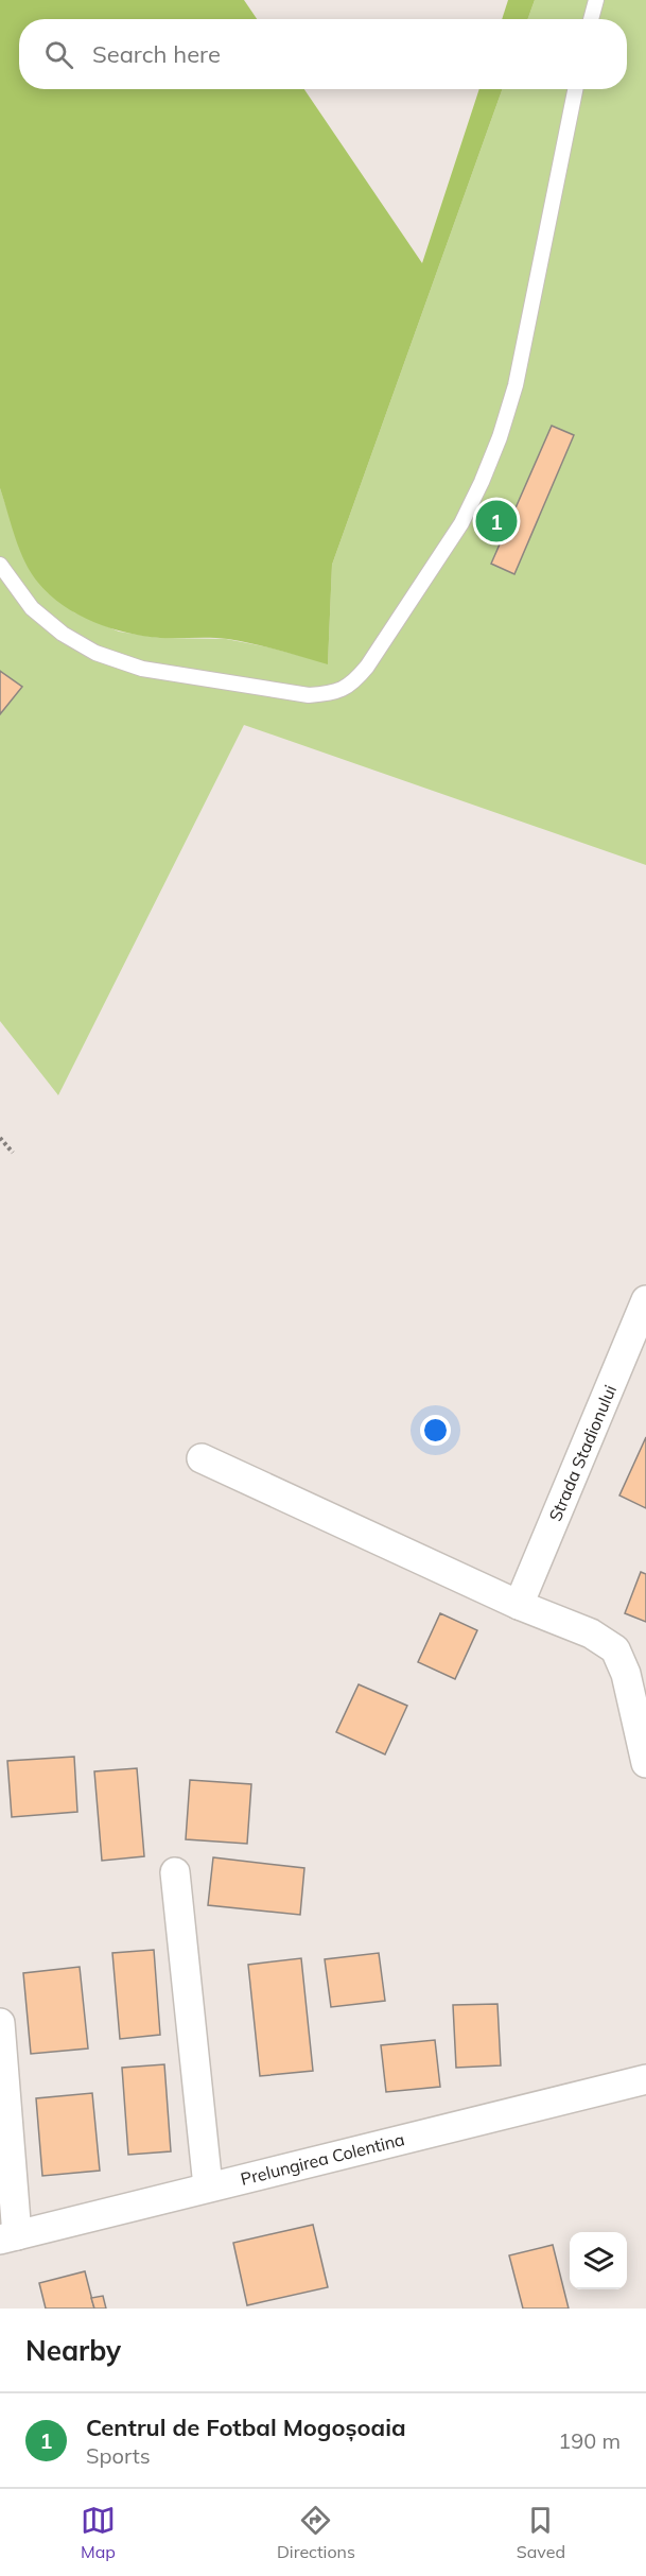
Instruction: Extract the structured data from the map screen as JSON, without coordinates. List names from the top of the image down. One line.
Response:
{"streets":{"street":["Strada Stadionului","Prelungirea Colentina"]},"page":{"search":"Search here","pins":"1","heading":"Nearby","list":[{"mark":"1","name":"Centrul de Fotbal Mogoșoaia","note":"Sports","value":"190 m"}],"nav":["Map","Directions","Saved"]}}
